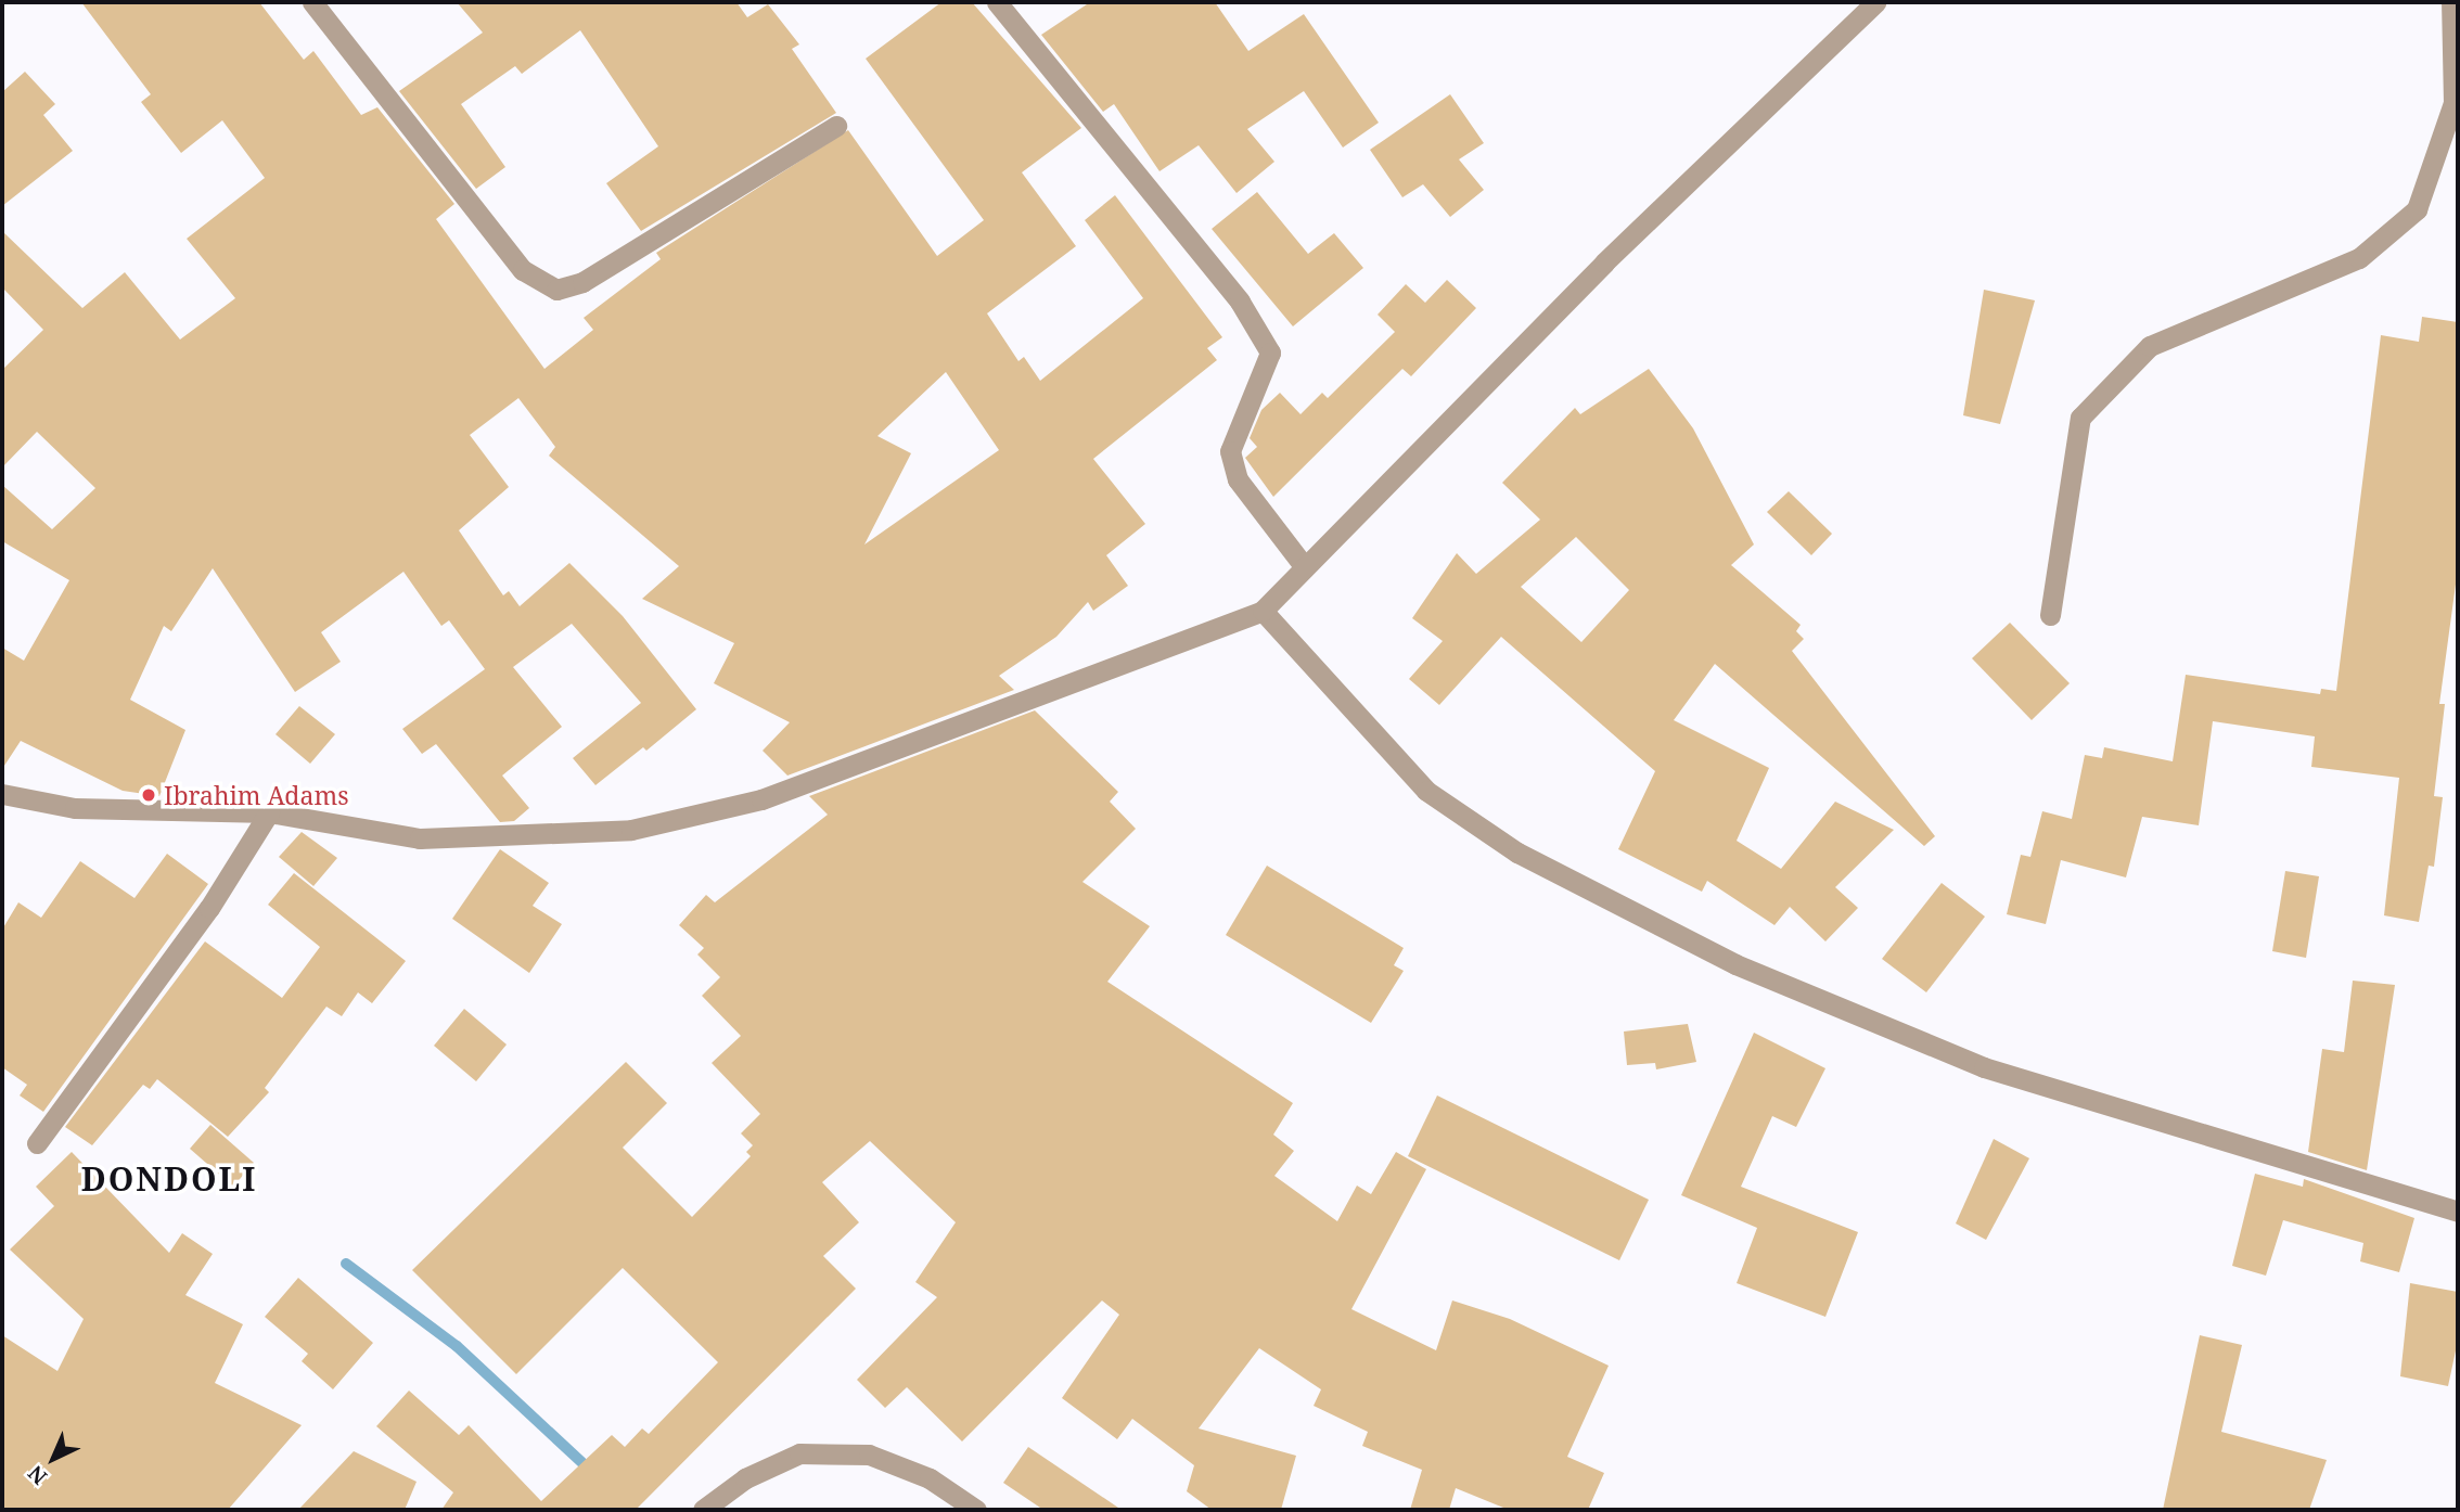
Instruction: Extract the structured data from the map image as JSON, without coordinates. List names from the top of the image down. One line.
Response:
{"districts":["DONDOLI"],"places":["Ibrahim Adams"],"north":"bottom left"}
